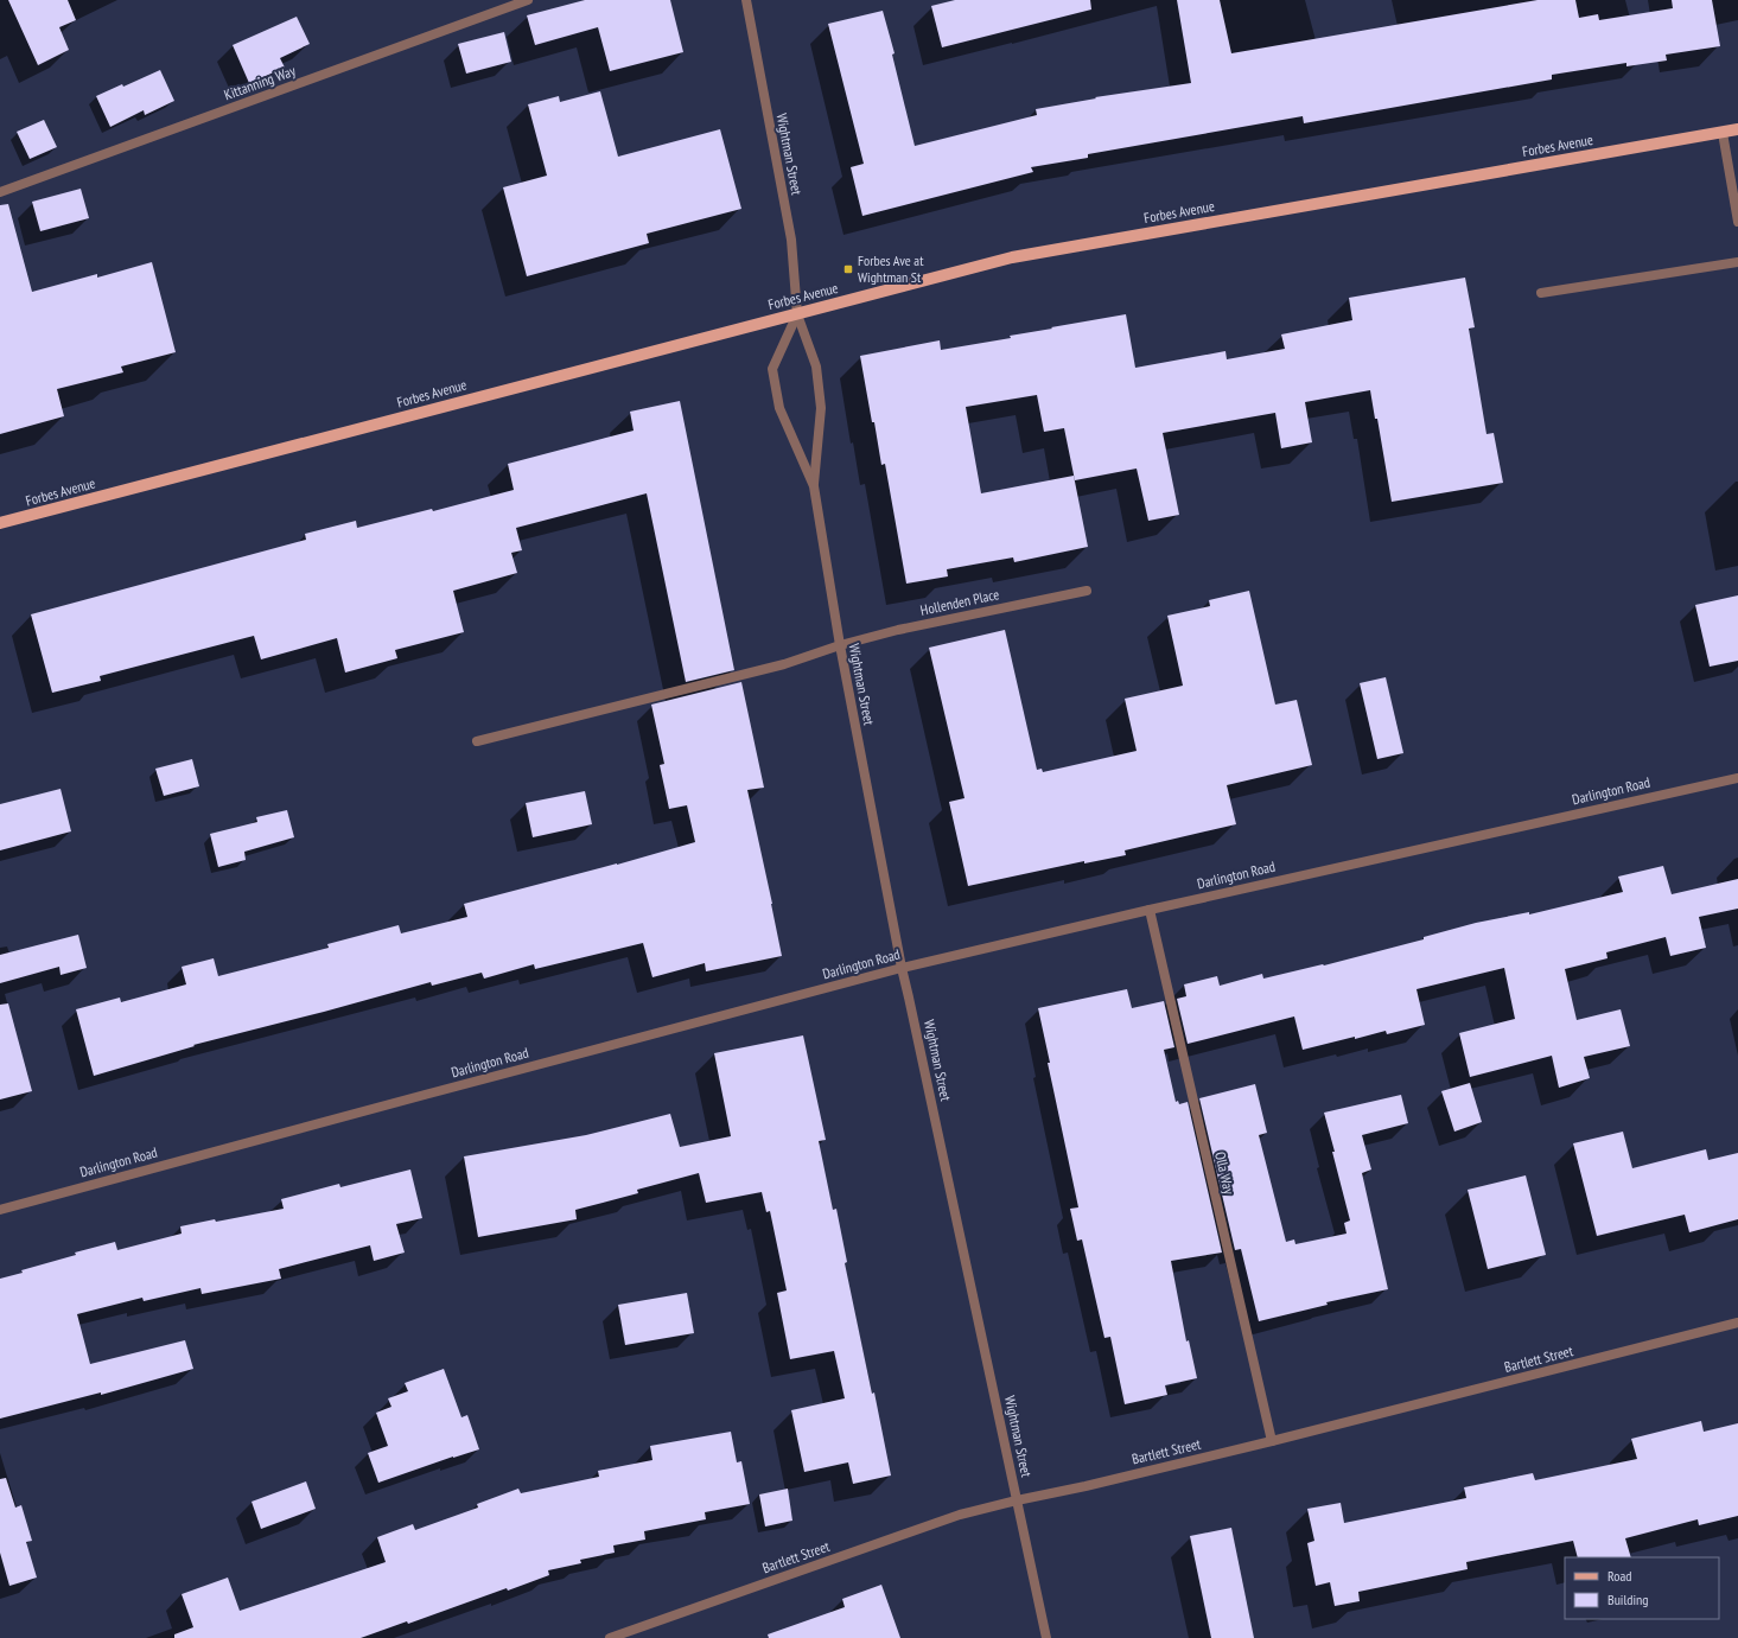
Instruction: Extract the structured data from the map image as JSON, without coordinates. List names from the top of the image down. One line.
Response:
{"streets":{"main road":["Forbes Avenue"],"street":["Kittanning Way","Wightman Street","Hollenden Place","Darlington Road","Olla Way","Bartlett Street"]},"crossings":[["Forbes Avenue","Wightman Street"],["Wightman Street","Hollenden Place"],["Wightman Street","Darlington Road"],["Wightman Street","Bartlett Street"],["Darlington Road","Olla Way"],["Olla Way","Bartlett Street"]],"places":{"transit":["Forbes Ave at Wightman St"]},"legend":["Road","Building"]}
